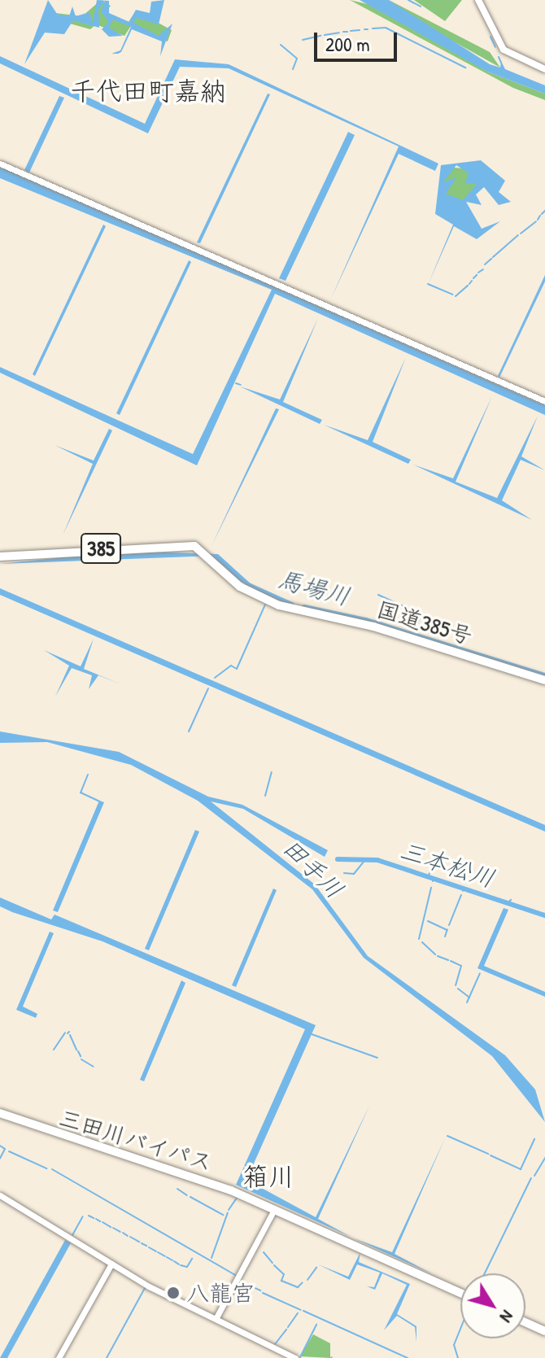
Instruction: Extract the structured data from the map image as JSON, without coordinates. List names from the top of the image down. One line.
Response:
{"streets":{"highway":["385","国道385号","三田川バイパス"]},"districts":["千代田町嘉納","箱川"],"water":["馬場川","三本松川","田手川"],"places":["八龍宮"],"scale_bar":"200 m","north":"bottom right"}
